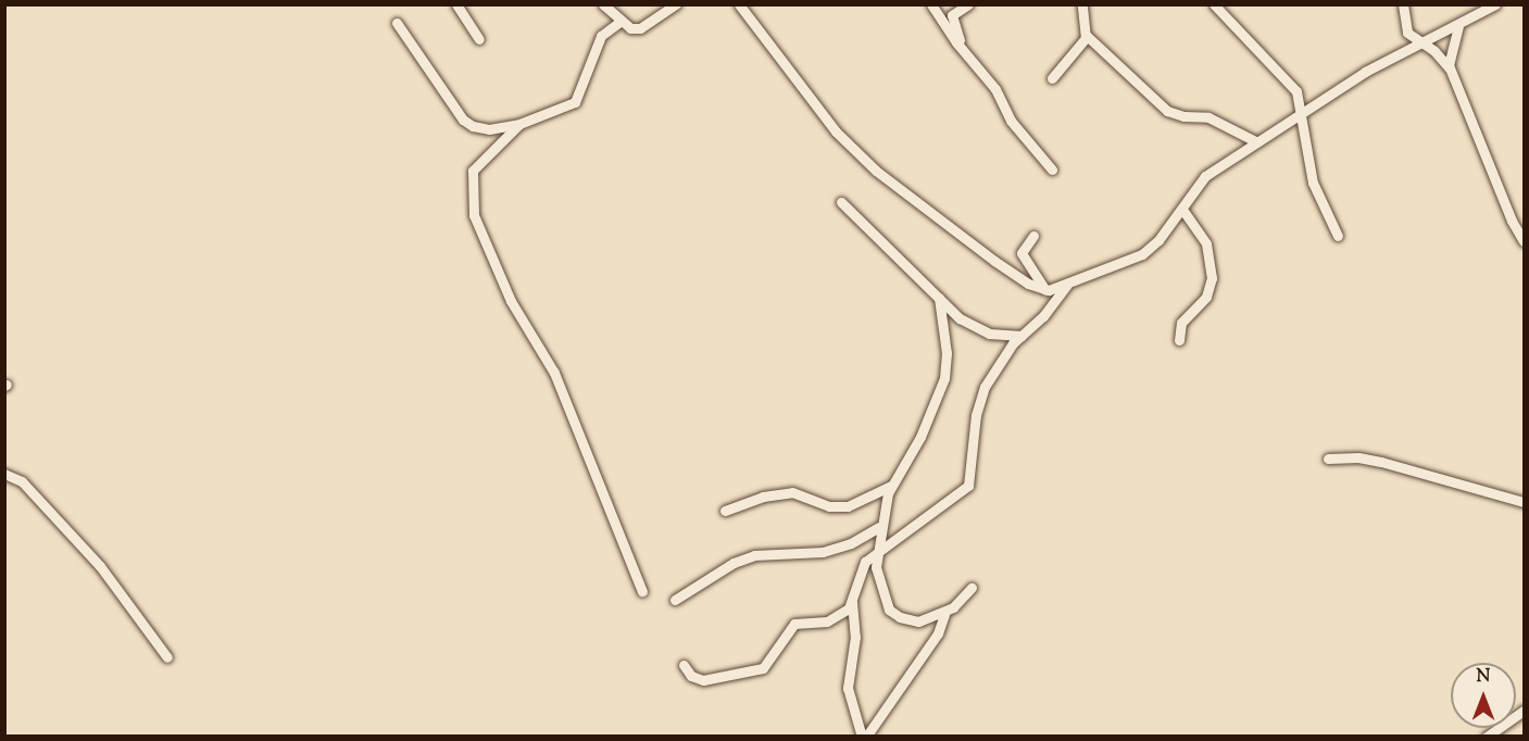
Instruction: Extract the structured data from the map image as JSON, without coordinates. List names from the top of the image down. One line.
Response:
{"north":"top"}
